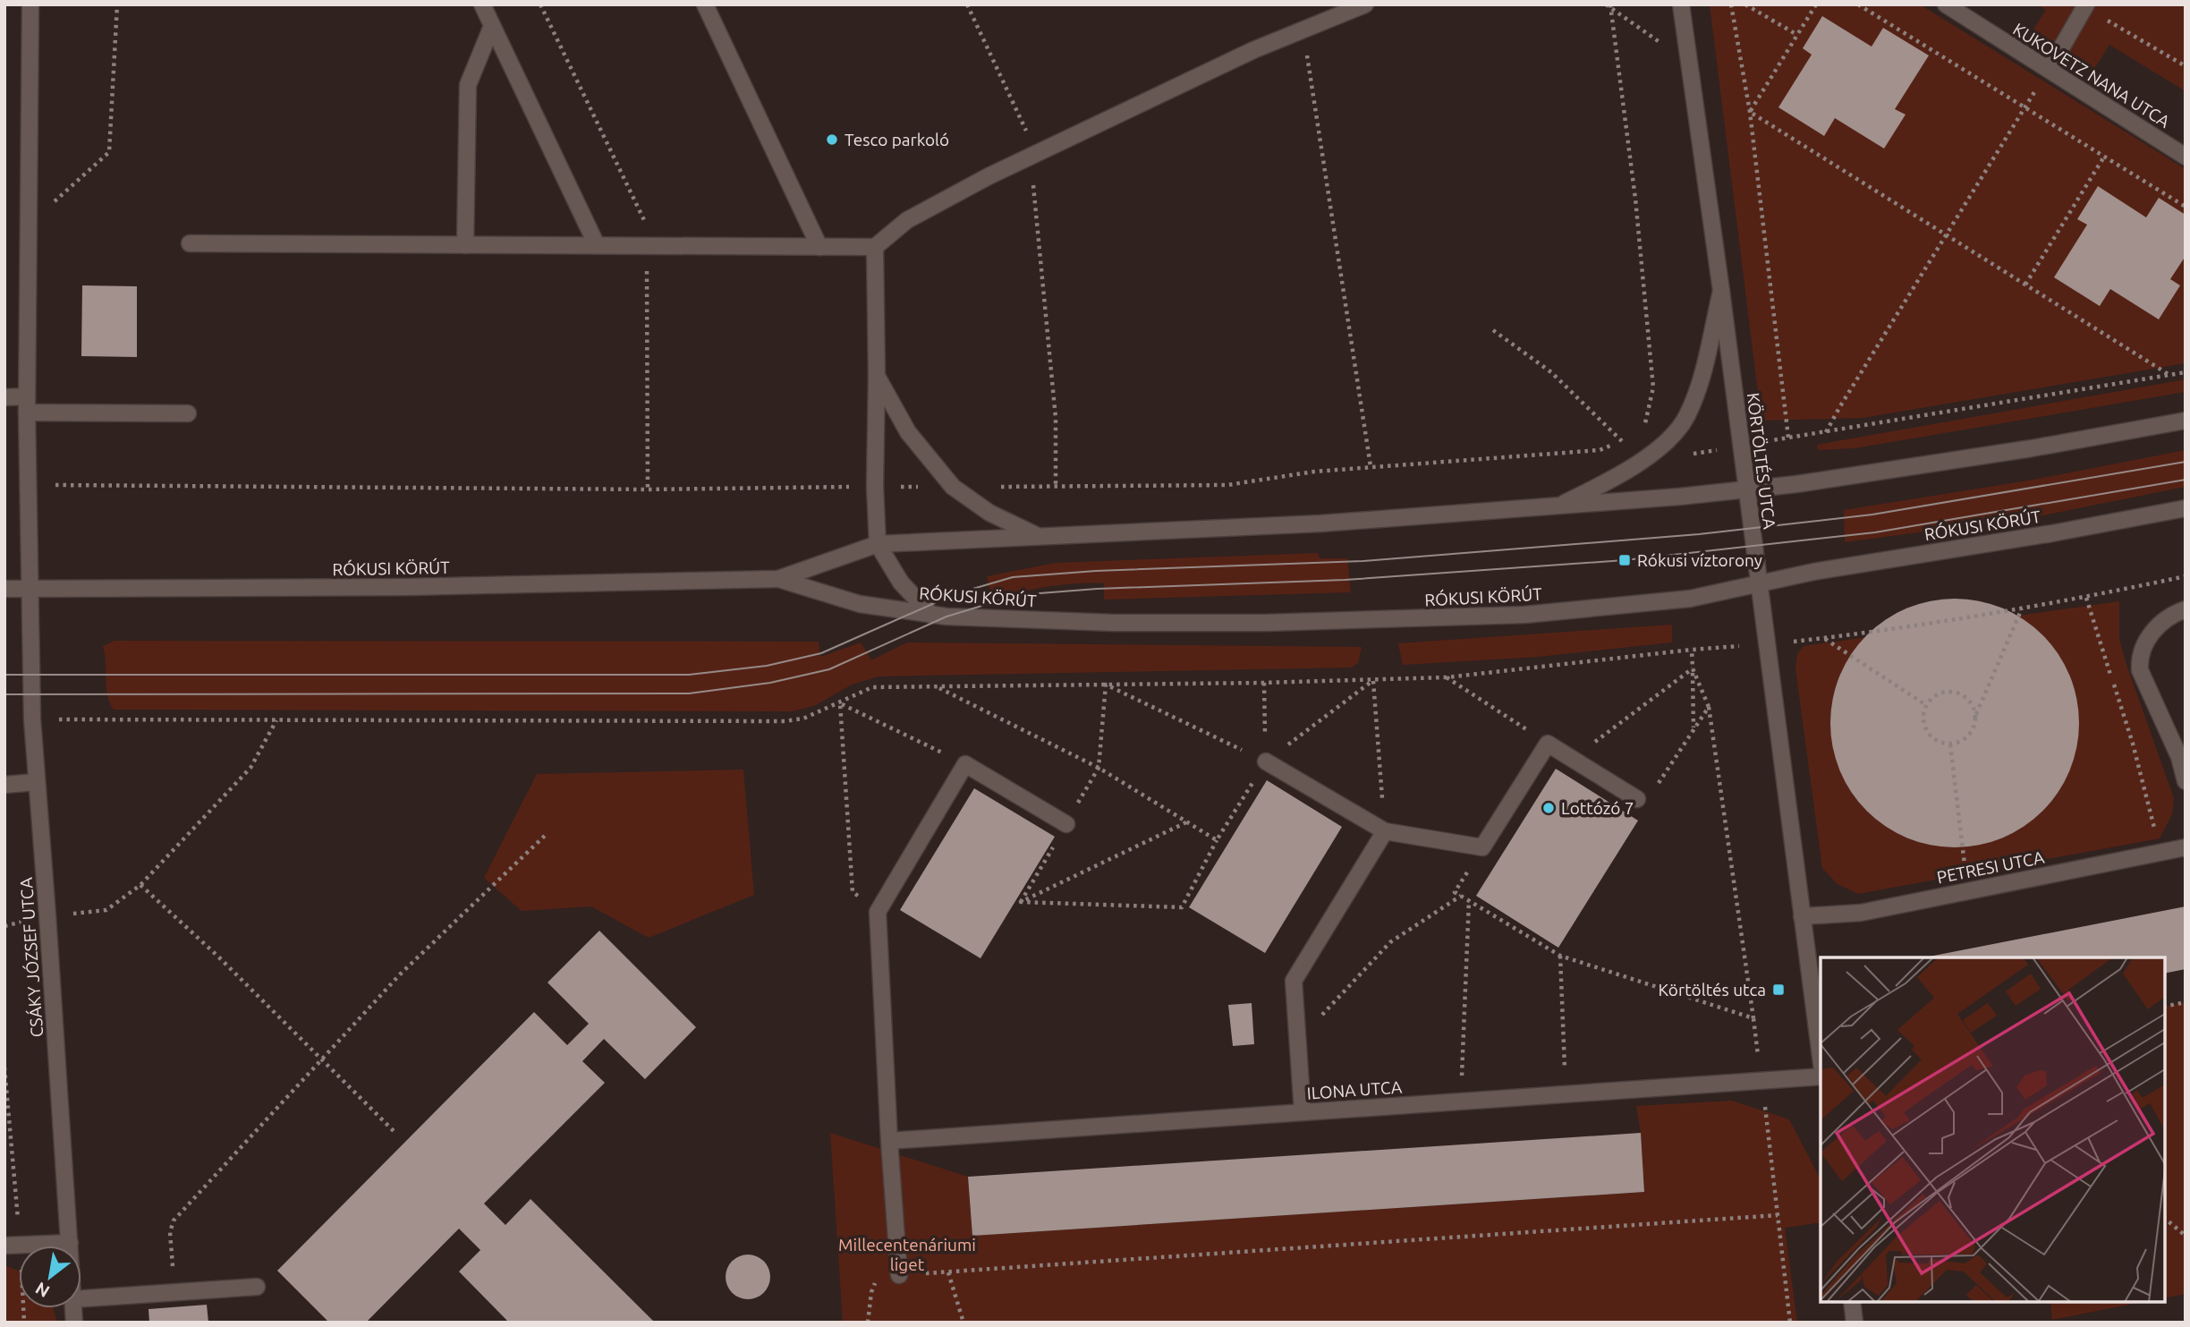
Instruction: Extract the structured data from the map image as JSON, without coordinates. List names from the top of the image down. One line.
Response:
{"streets":{"street":["KUKOVETZ NANA UTCA","KÖRTÖLTÉS UTCA","RÓKUSI KÖRÚT","PETRESI UTCA","CSÁKY JÓZSEF UTCA","ILONA UTCA"]},"crossings":[["KÖRTÖLTÉS UTCA","RÓKUSI KÖRÚT"],["KÖRTÖLTÉS UTCA","PETRESI UTCA"],["RÓKUSI KÖRÚT","CSÁKY JÓZSEF UTCA"]],"parks":["Millecentenáriumi liget"],"places":{"other":["Tesco parkoló","Lottózó 7"],"transit":["Rókusi víztorony","Körtöltés utca"]},"north":"bottom left"}
